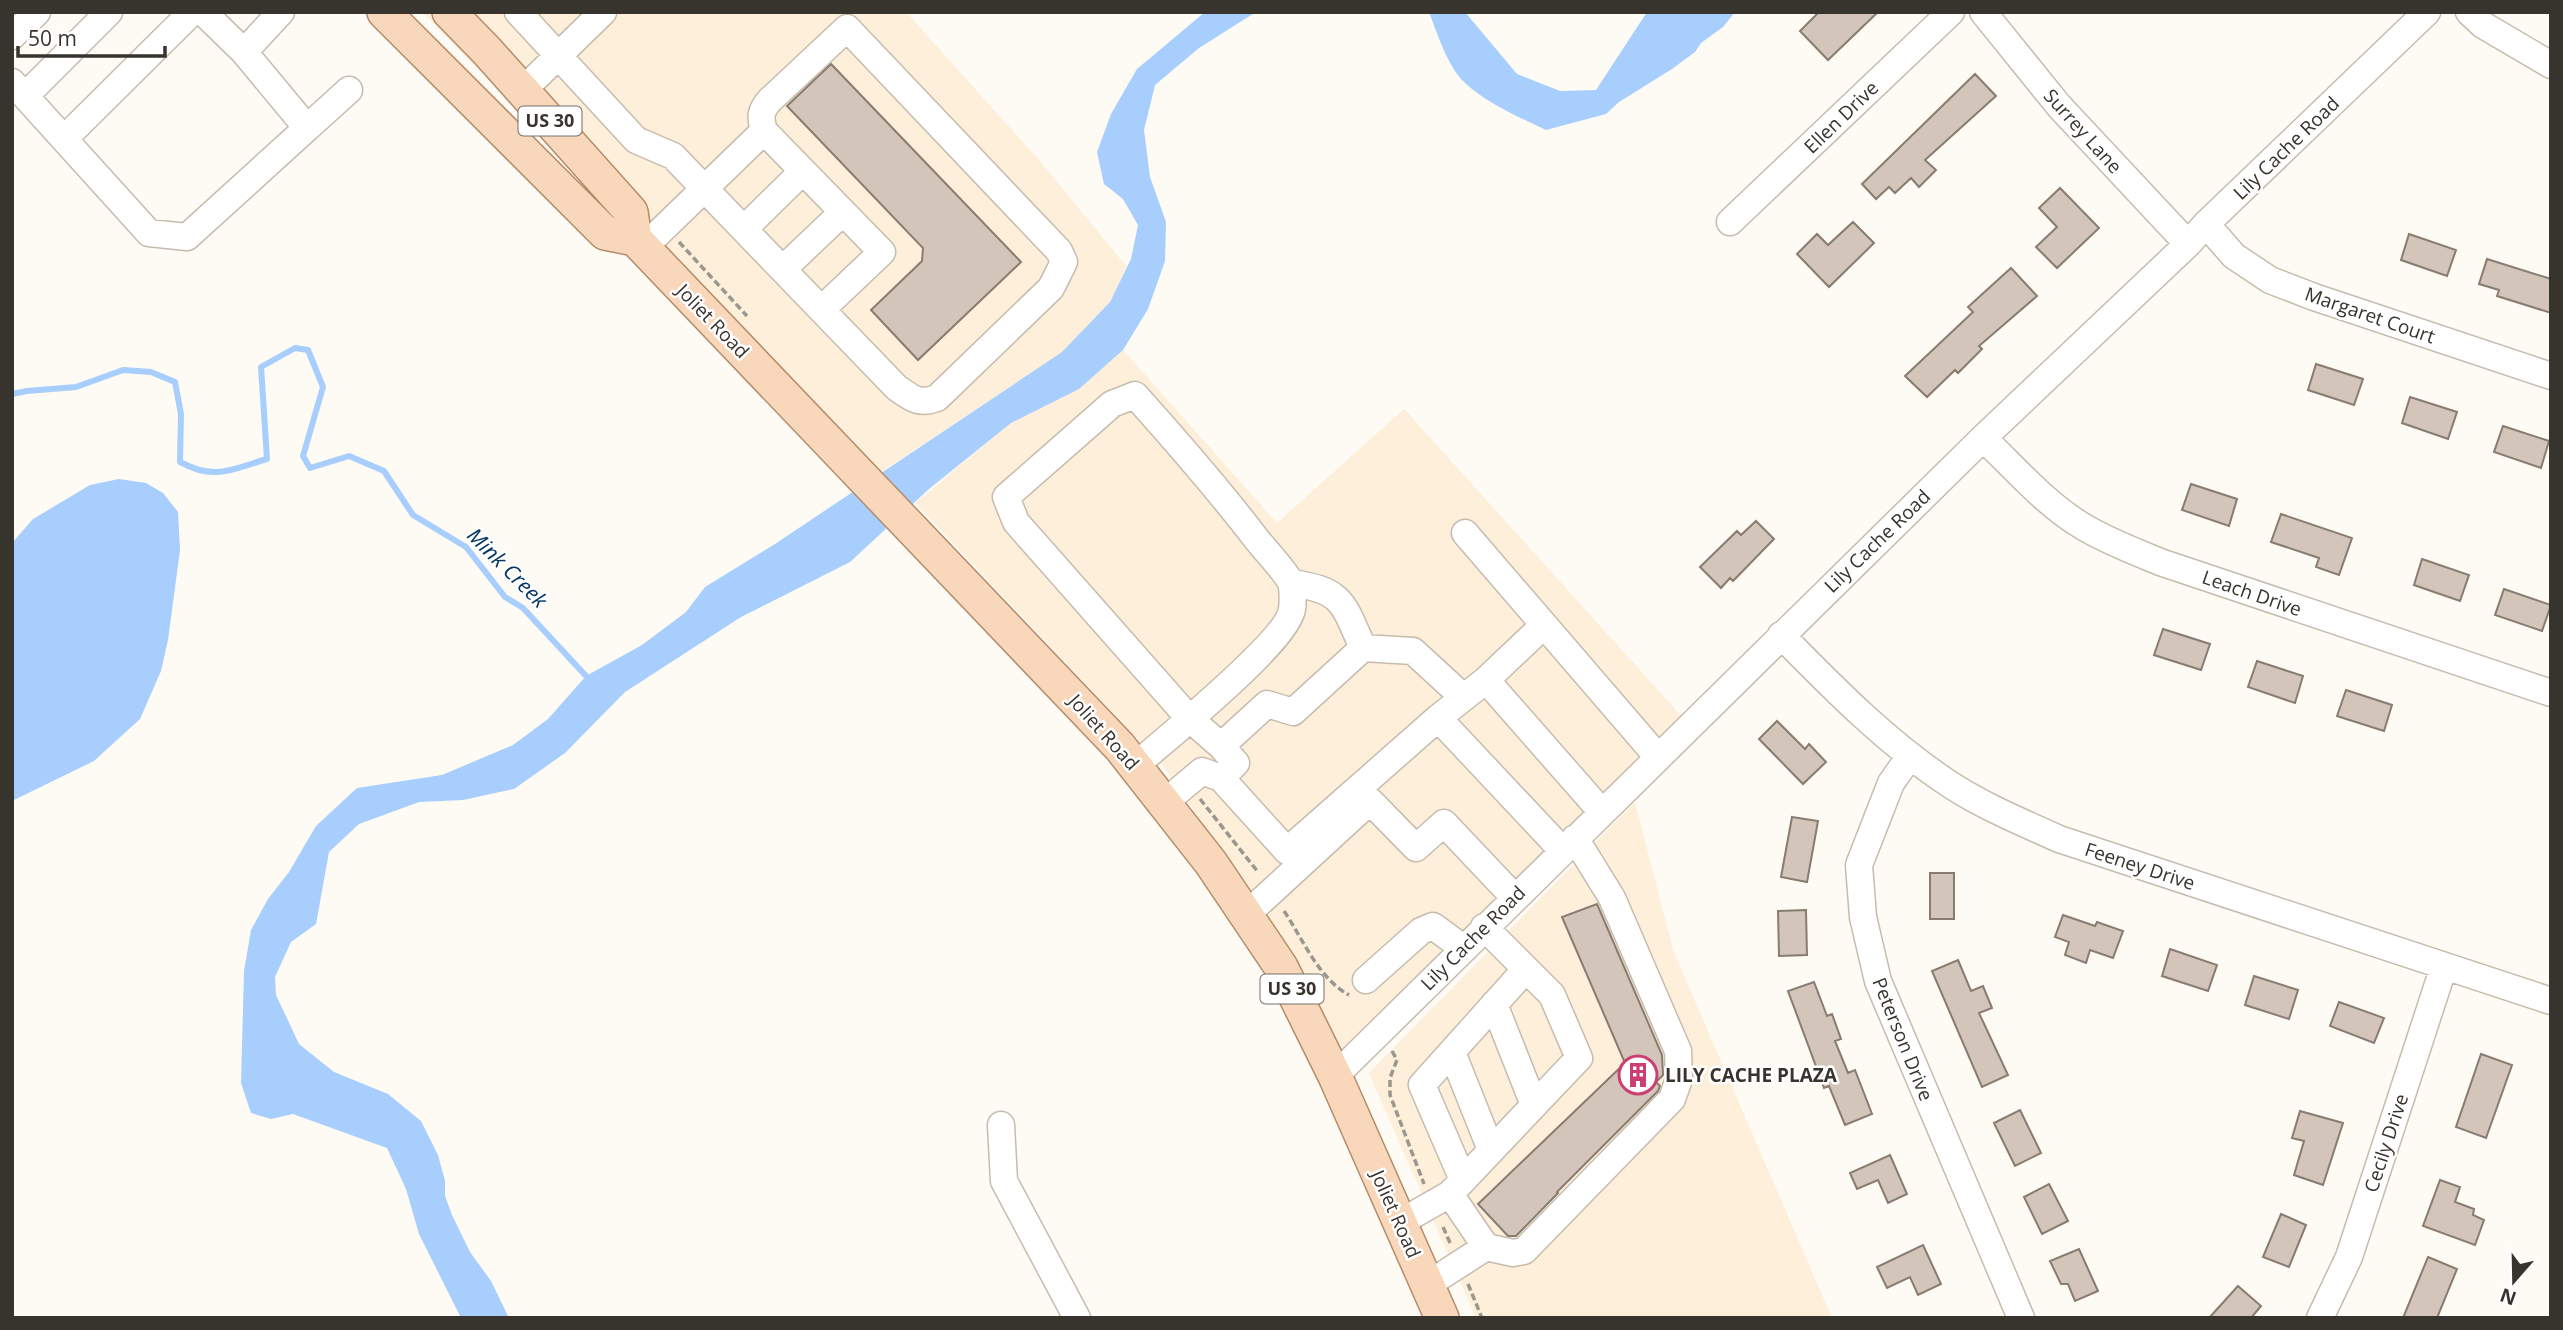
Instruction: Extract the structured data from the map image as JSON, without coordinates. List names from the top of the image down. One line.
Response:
{"streets":{"main road":["US 30","Joliet Road"],"street":["Ellen Drive","Surrey Lane","Lily Cache Road","Margaret Court","Leach Drive","Feeney Drive","Peterson Drive","Cecily Drive"]},"crossings":[["US 30","Joliet Road"],["Surrey Lane","Lily Cache Road"],["Lily Cache Road","Margaret Court"],["Lily Cache Road","Joliet Road"],["Lily Cache Road","Leach Drive"],["Lily Cache Road","Feeney Drive"],["Feeney Drive","Peterson Drive"],["Feeney Drive","Cecily Drive"]],"water":["Mink Creek"],"places":{"building":["LILY CACHE PLAZA"]},"scale_bar":"50 m","north":"bottom"}
